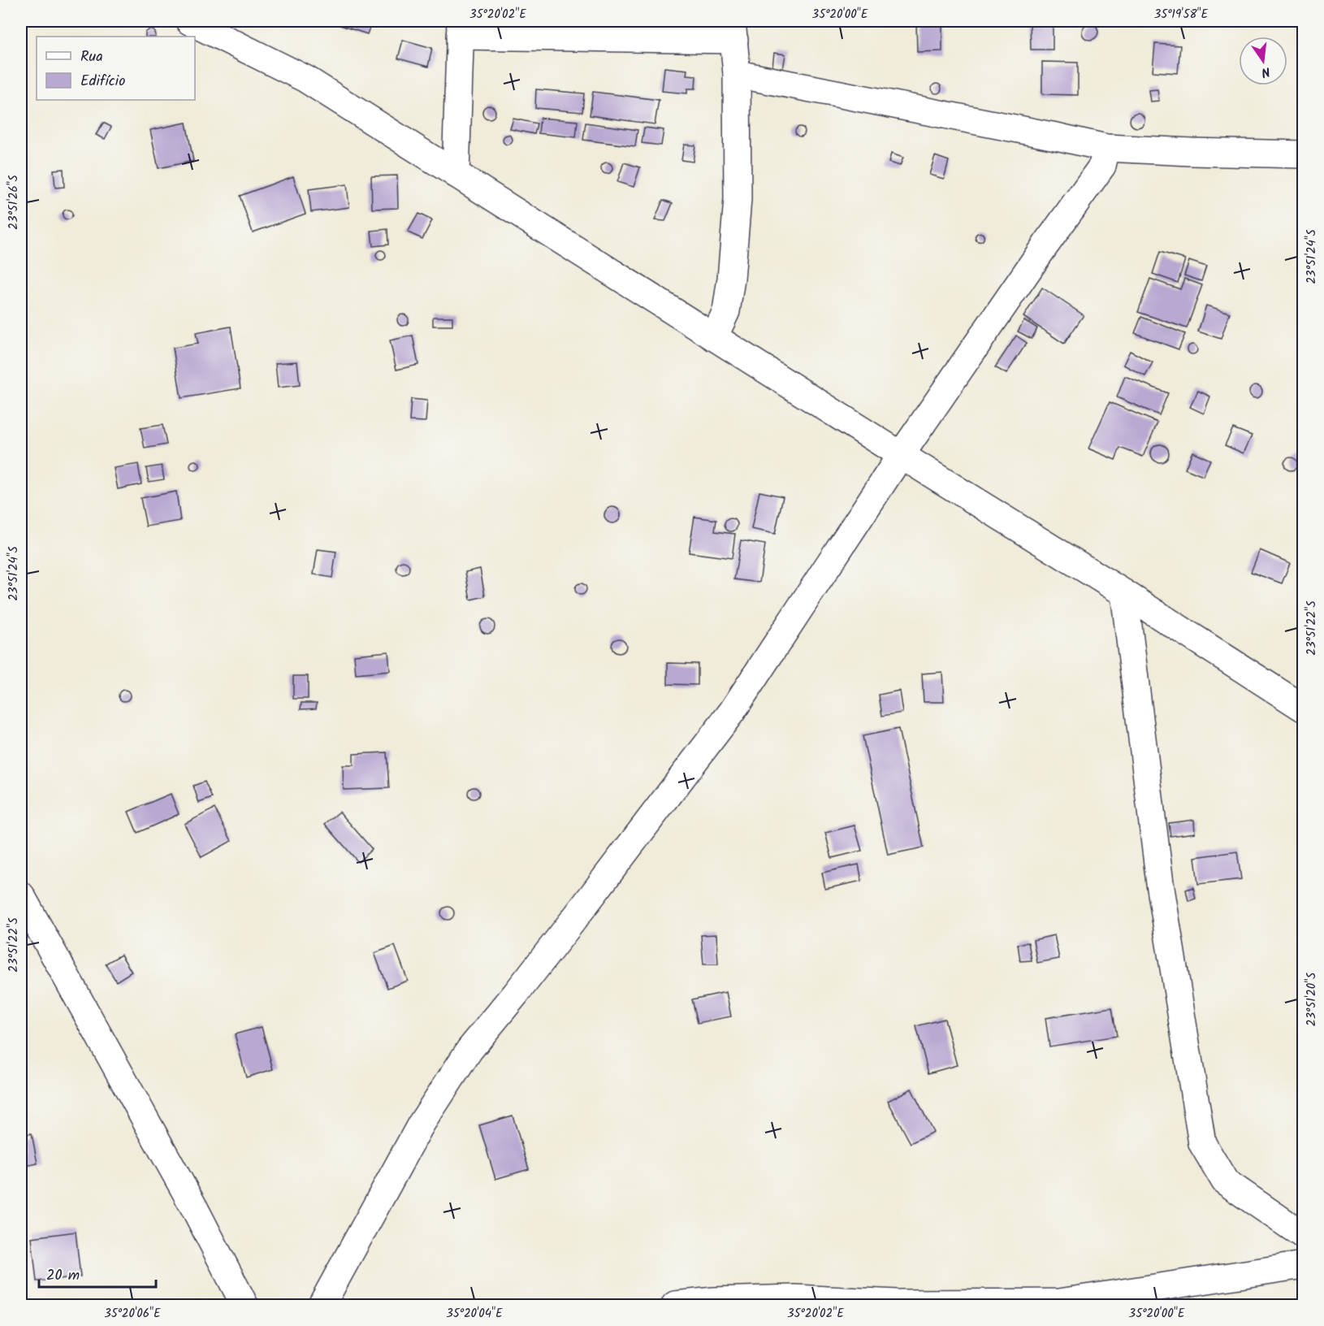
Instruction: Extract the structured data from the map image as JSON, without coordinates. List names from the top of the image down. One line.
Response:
{"legend":["Rua","Edifício"],"scale_bar":"20 m","north":"bottom","coordinates":["35°20'02\"E","35°20'00\"E","35°19'58\"E","23°51'26\"S","23°51'24\"S","23°51'22\"S","23°51'20\"S","35°20'06\"E","35°20'04\"E"]}
